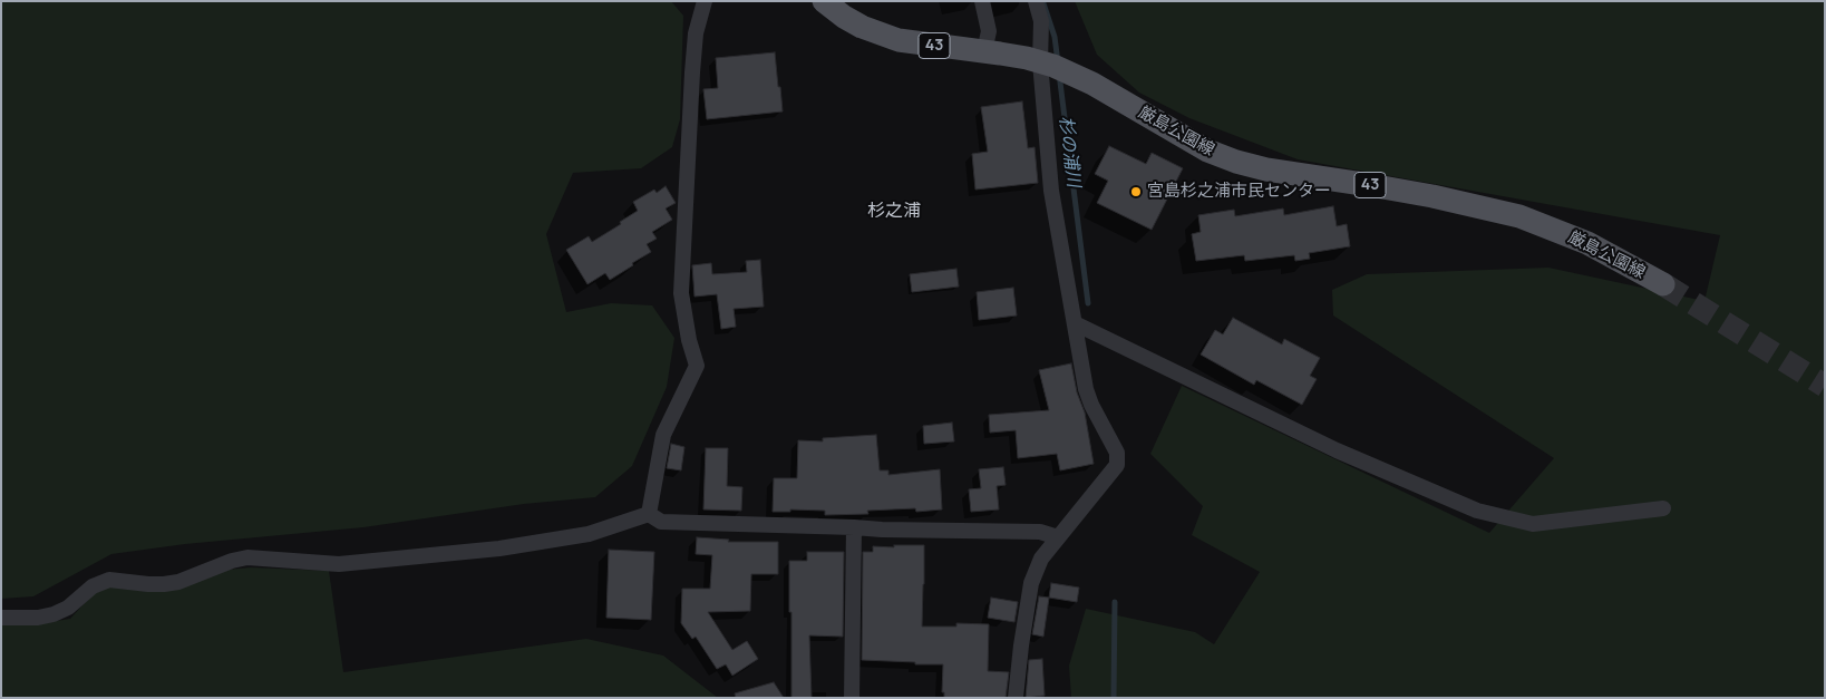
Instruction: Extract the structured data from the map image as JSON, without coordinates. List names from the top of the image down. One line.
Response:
{"streets":{"main road":["43","厳島公園線"]},"districts":["杉之浦"],"water":["杉の浦川"],"places":["宮島杉之浦市民センター"]}
